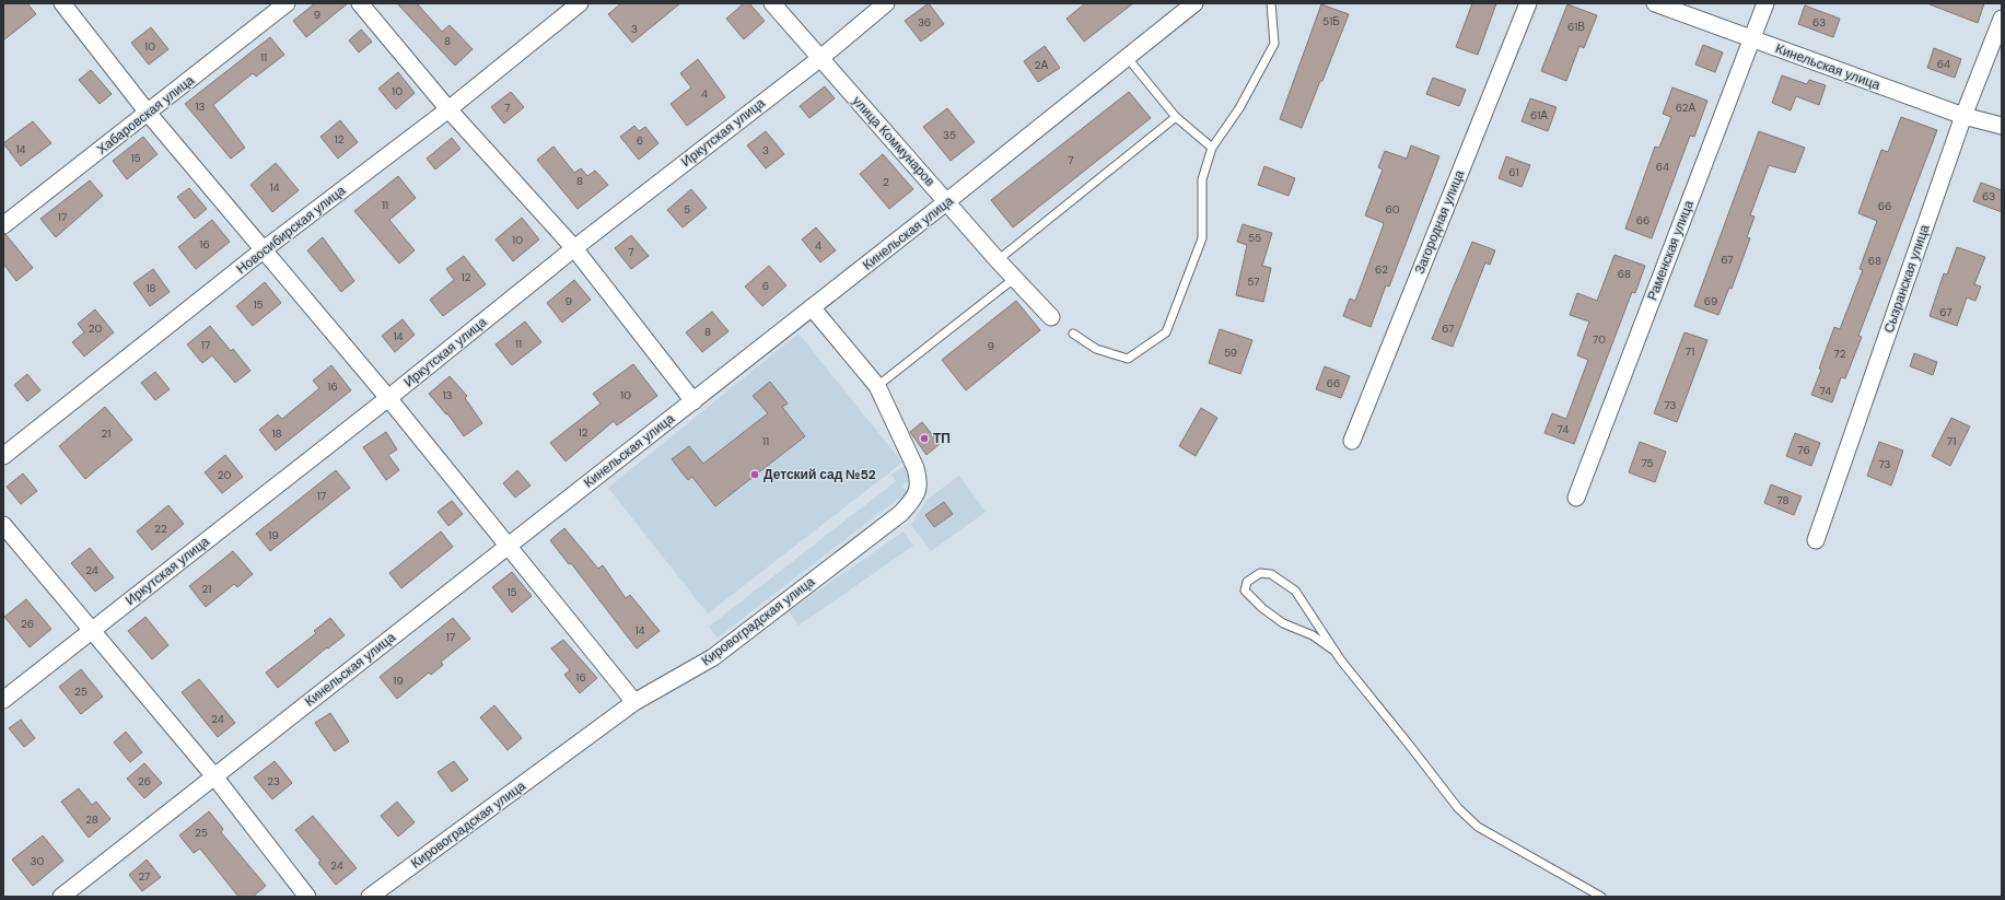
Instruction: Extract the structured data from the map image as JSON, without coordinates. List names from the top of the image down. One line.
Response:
{"streets":{"street":["Кинельская улица","Хабаровская улица","Иркутская улица","улица Коммунаров","Загородная улица","Новосибирская улица","Раменская улица","Сызранская улица","Кировоградская улица"]},"crossings":[["Кинельская улица","улица Коммунаров"],["Кинельская улица","Раменская улица"],["Кинельская улица","Сызранская улица"],["Кинельская улица","Кировоградская улица"],["Иркутская улица","улица Коммунаров"]],"places":["ТП","Детский сад №52"],"house_numbers":["9","51Б","36","63","61В","3","8","10","11","64","2А","10","4","13","7","62А","61А","35","12","6","14","3","15","7","64","61","8","2","14","63","11","66","5","60","17","66","55","10","16","4","7","67","68","62","68","12","57","6","18","9","69","15","67","20","67","8","14","70","11","17","9","71","59","72","66","16","74","13","10","73","74","12","21","18","11","71","76","75","73","20","17","78","22","19","24","21","15","26","14","17","16","19","25","24","26","23","28","25","30","24","27"]}
